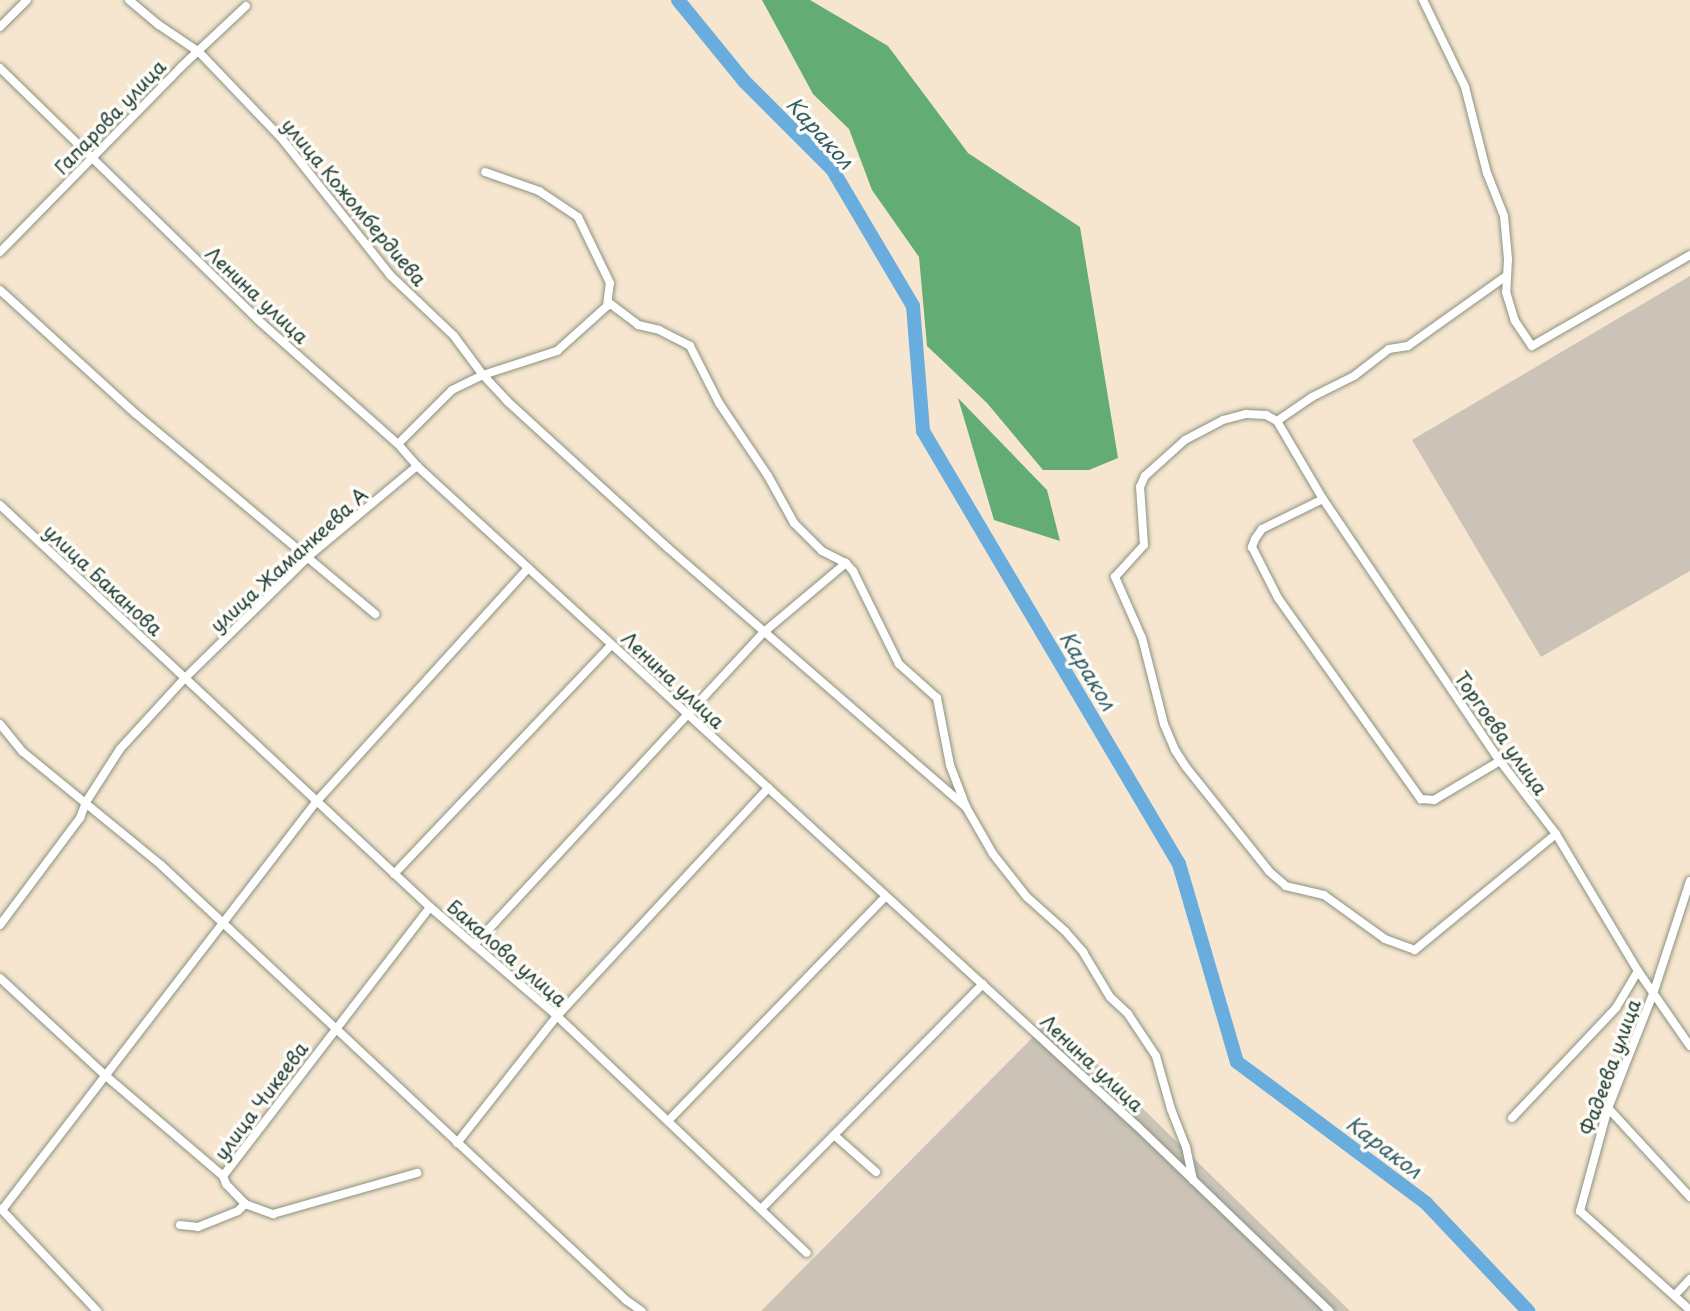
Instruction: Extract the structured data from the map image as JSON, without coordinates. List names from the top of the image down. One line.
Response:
{"streets":{"street":["Гапарова улица","улица Кожомбердиева","Ленина улица","улица Жаманкеева А","улица Баканова","Торгоева улица","Бакалова улица","Фадеева улица","улица Чикеева"]},"crossings":[["Гапарова улица","улица Кожомбердиева"],["Гапарова улица","Ленина улица"],["Ленина улица","улица Жаманкеева А"],["улица Жаманкеева А","улица Баканова"],["улица Жаманкеева А","Бакалова улица"],["улица Баканова","Бакалова улица"],["Торгоева улица","Фадеева улица"],["Бакалова улица","улица Чикеева"]],"water":["Каракол"]}
